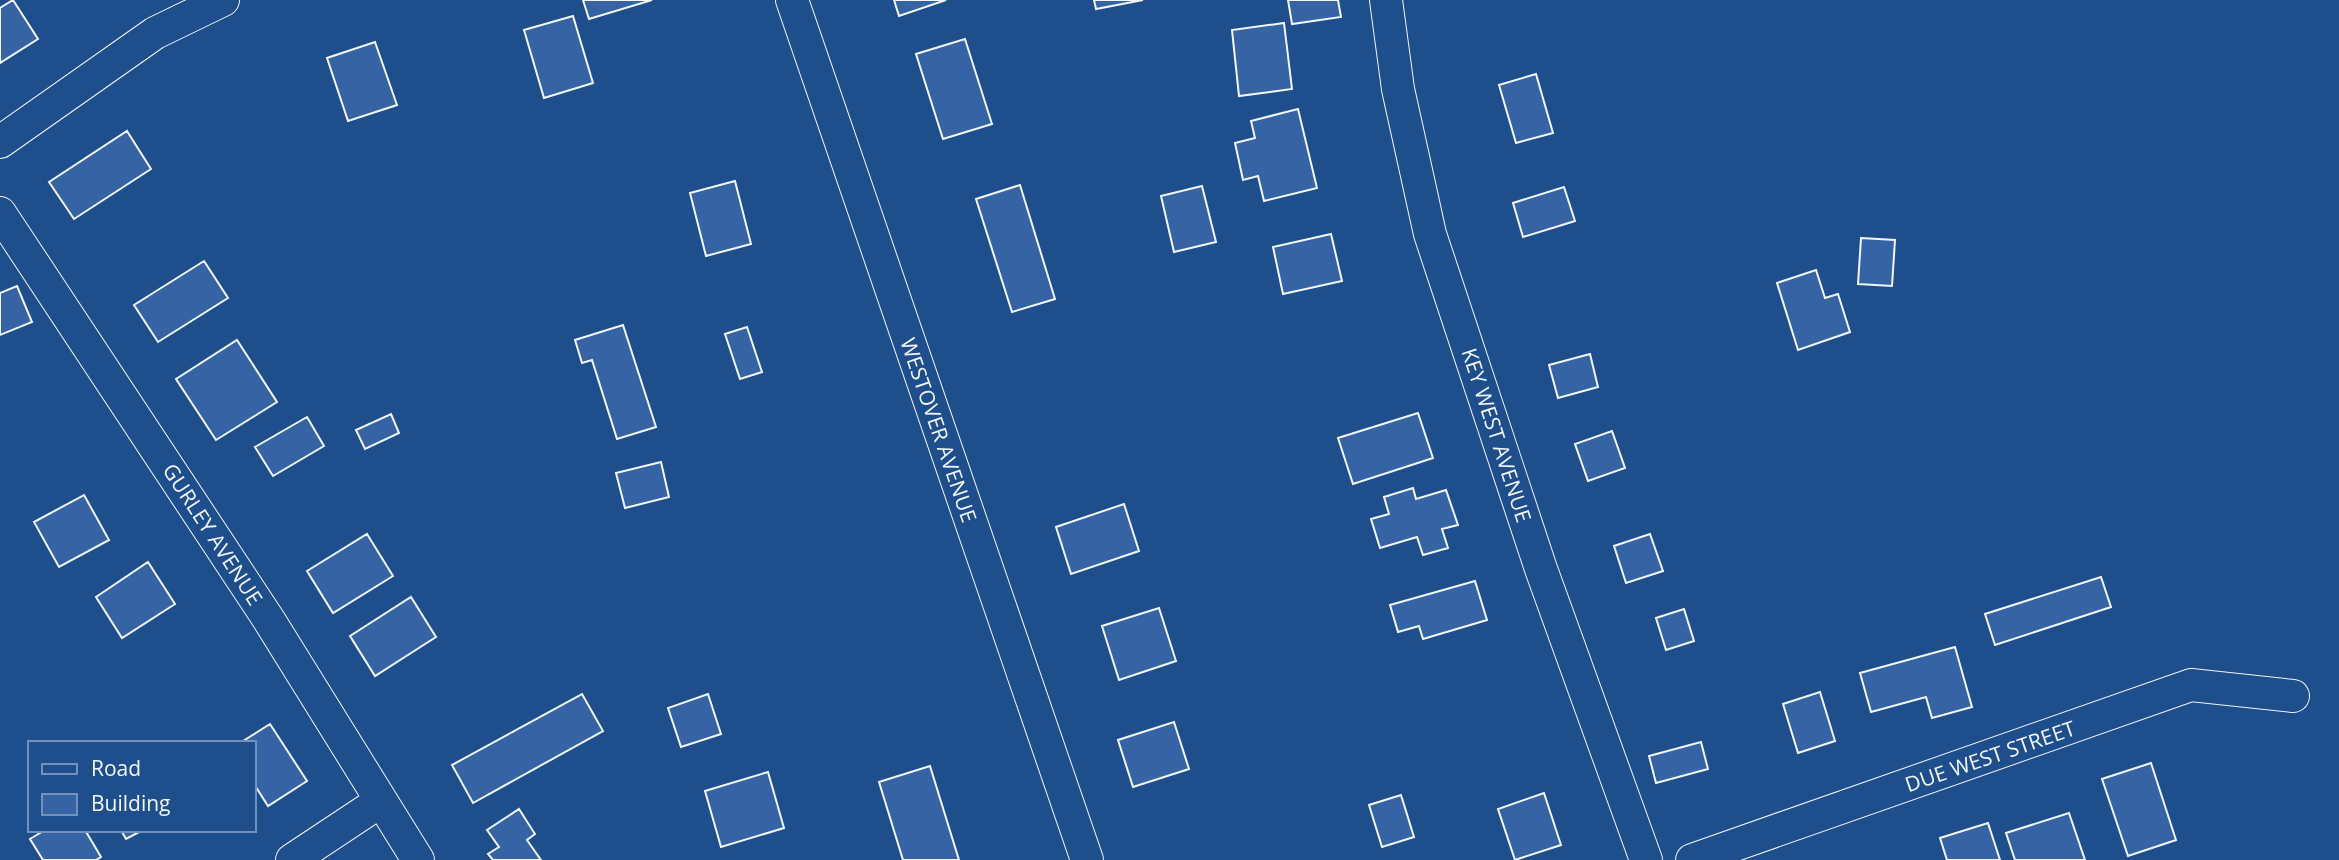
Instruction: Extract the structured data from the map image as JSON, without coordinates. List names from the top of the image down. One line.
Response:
{"streets":{"street":["WESTOVER AVENUE","KEY WEST AVENUE","GURLEY AVENUE","DUE WEST STREET"]},"legend":["Road","Building"]}
